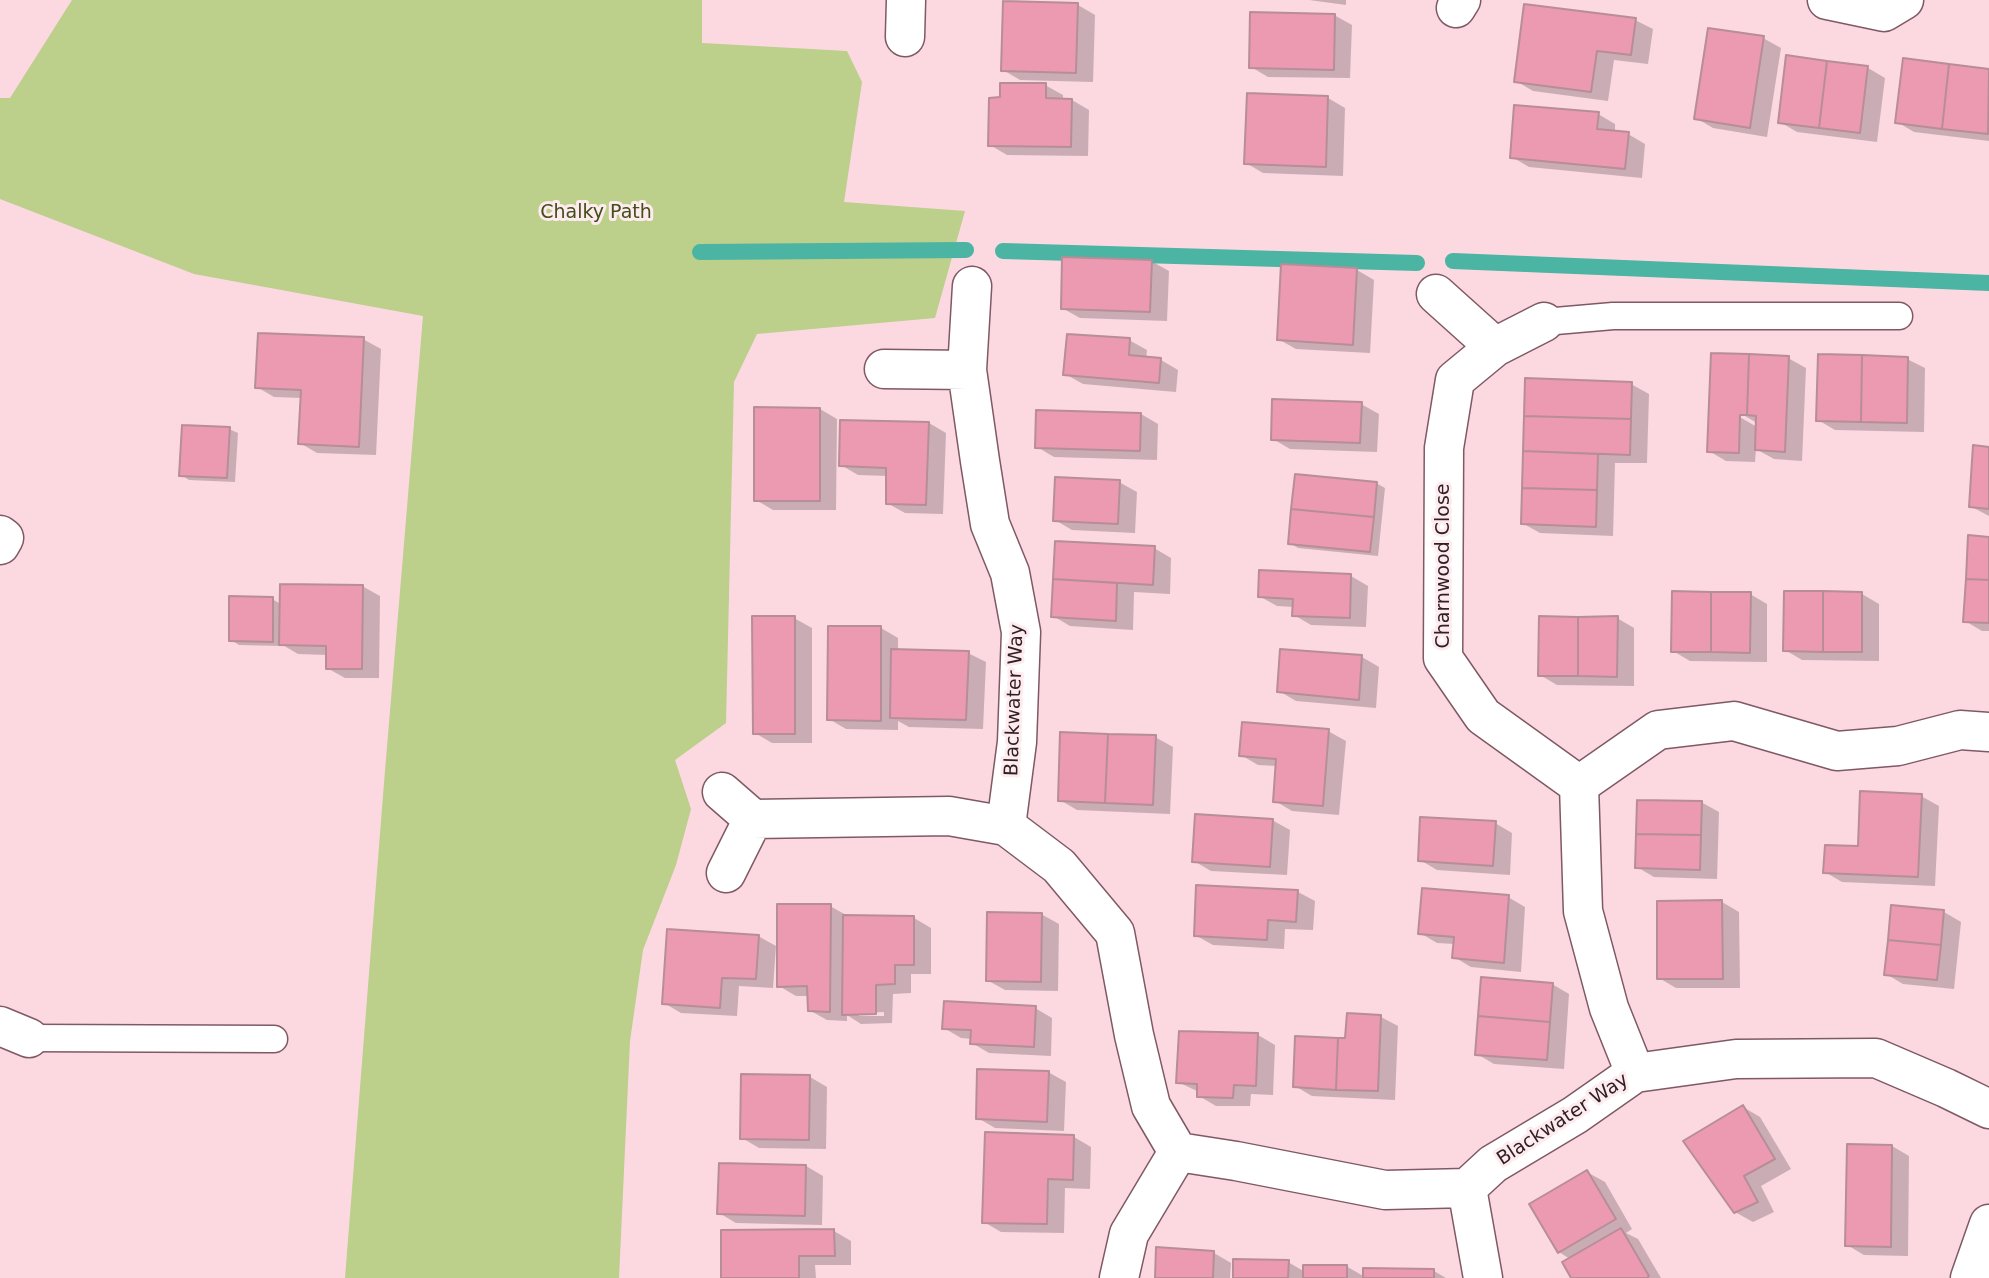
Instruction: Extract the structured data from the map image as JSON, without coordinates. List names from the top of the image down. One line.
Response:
{"streets":{"street":["Charnwood Close","Blackwater Way"]},"parks":["Chalky Path"]}
